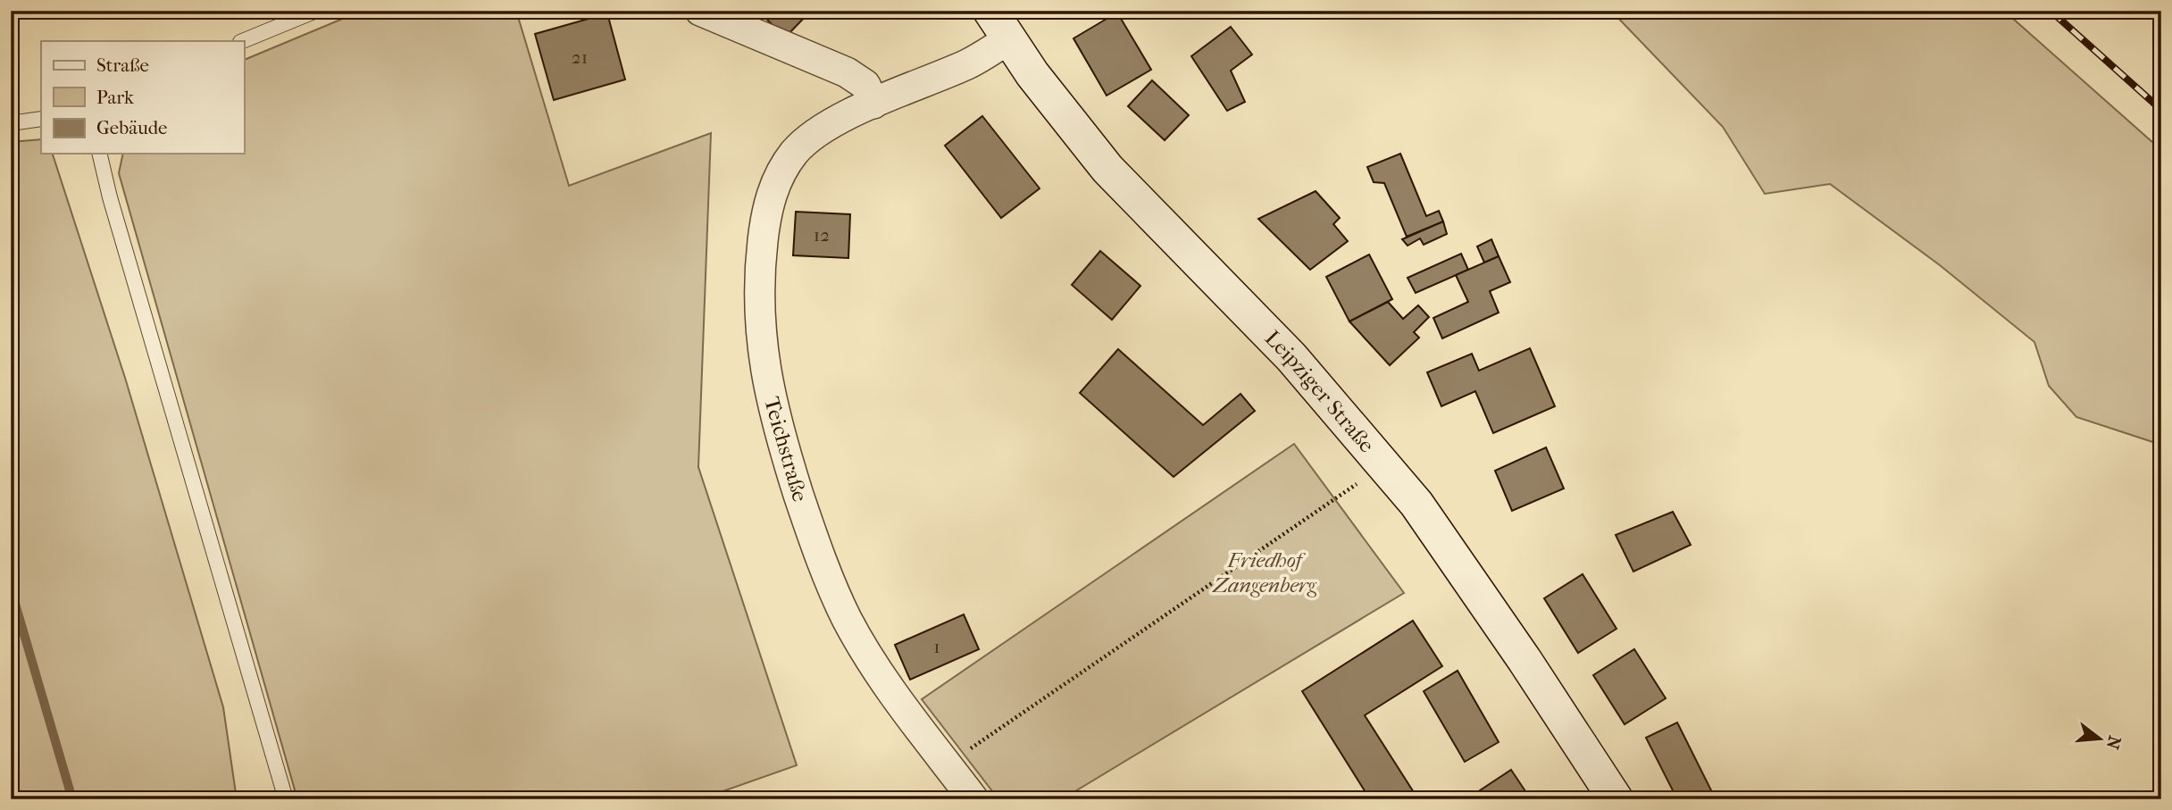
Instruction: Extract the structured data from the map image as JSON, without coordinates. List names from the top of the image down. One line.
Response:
{"streets":{"street":["Leipziger Straße","Teichstraße"]},"crossings":[["Leipziger Straße","Teichstraße"]],"parks":["Friedhof Zangenberg"],"house_numbers":["21","12","1"],"legend":["Straße","Park","Gebäude"],"north":"right"}
